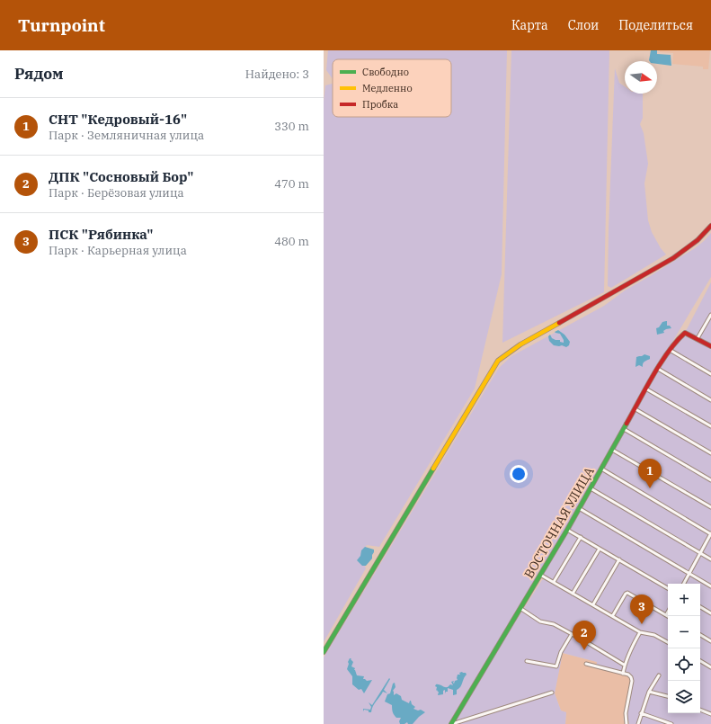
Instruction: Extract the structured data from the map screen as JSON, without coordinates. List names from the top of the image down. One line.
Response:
{"streets":{"street":["ВОСТОЧНАЯ УЛИЦА"]},"legend":["Свободно","Медленно","Пробка"],"north":"right","page":{"header":"Turnpoint","nav":["Карта","Слои","Поделиться"],"heading":["Рядом","Найдено: 3"],"list":[{"mark":"1","name":"СНТ \"Кедровый-16\"","note":"Парк · Земляничная улица","value":"330 m"},{"mark":"2","name":"ДПК \"Сосновый Бор\"","note":"Парк · Берёзовая улица","value":"470 m"},{"mark":"3","name":"ПСК \"Рябинка\"","note":"Парк · Карьерная улица","value":"480 m"}],"pins":["1","3","2"],"map_buttons":["+","−"]}}
